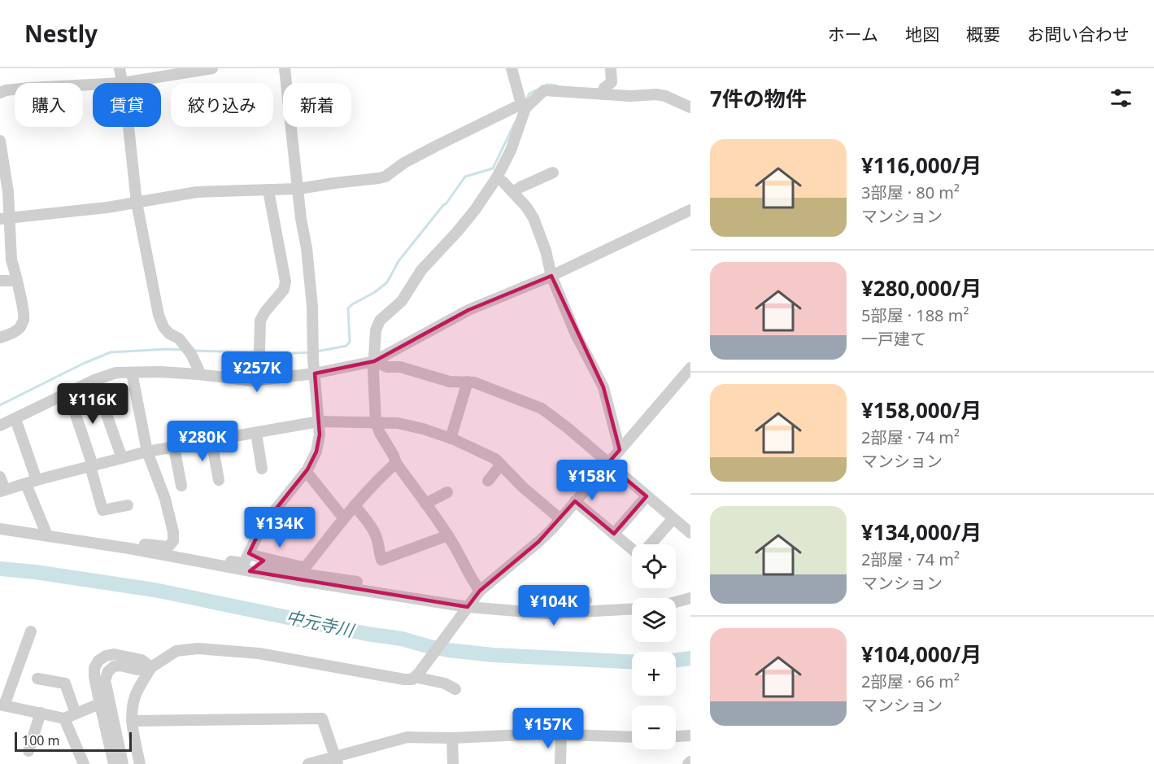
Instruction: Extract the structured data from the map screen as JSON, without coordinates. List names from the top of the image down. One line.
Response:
{"water":["中元寺川"],"scale_bar":"100 m","page":{"header":"Nestly","nav":["ホーム","地図","概要","お問い合わせ"],"heading":"7件の物件","chip":["購入","賃貸","絞り込み","新着"],"list":[{"name":"¥116,000/月","note":"3部屋 · 80 m² · マンション"},{"name":"¥280,000/月","note":"5部屋 · 188 m² · 一戸建て"},{"name":"¥158,000/月","note":"2部屋 · 74 m² · マンション"},{"name":"¥134,000/月","note":"2部屋 · 74 m² · マンション"},{"name":"¥104,000/月","note":"2部屋 · 66 m² · マンション"}],"price":["¥257K","¥116K","¥280K","¥158K","¥134K","¥104K","¥157K"],"map_buttons":["+","−"],"scale":"100 m"}}
